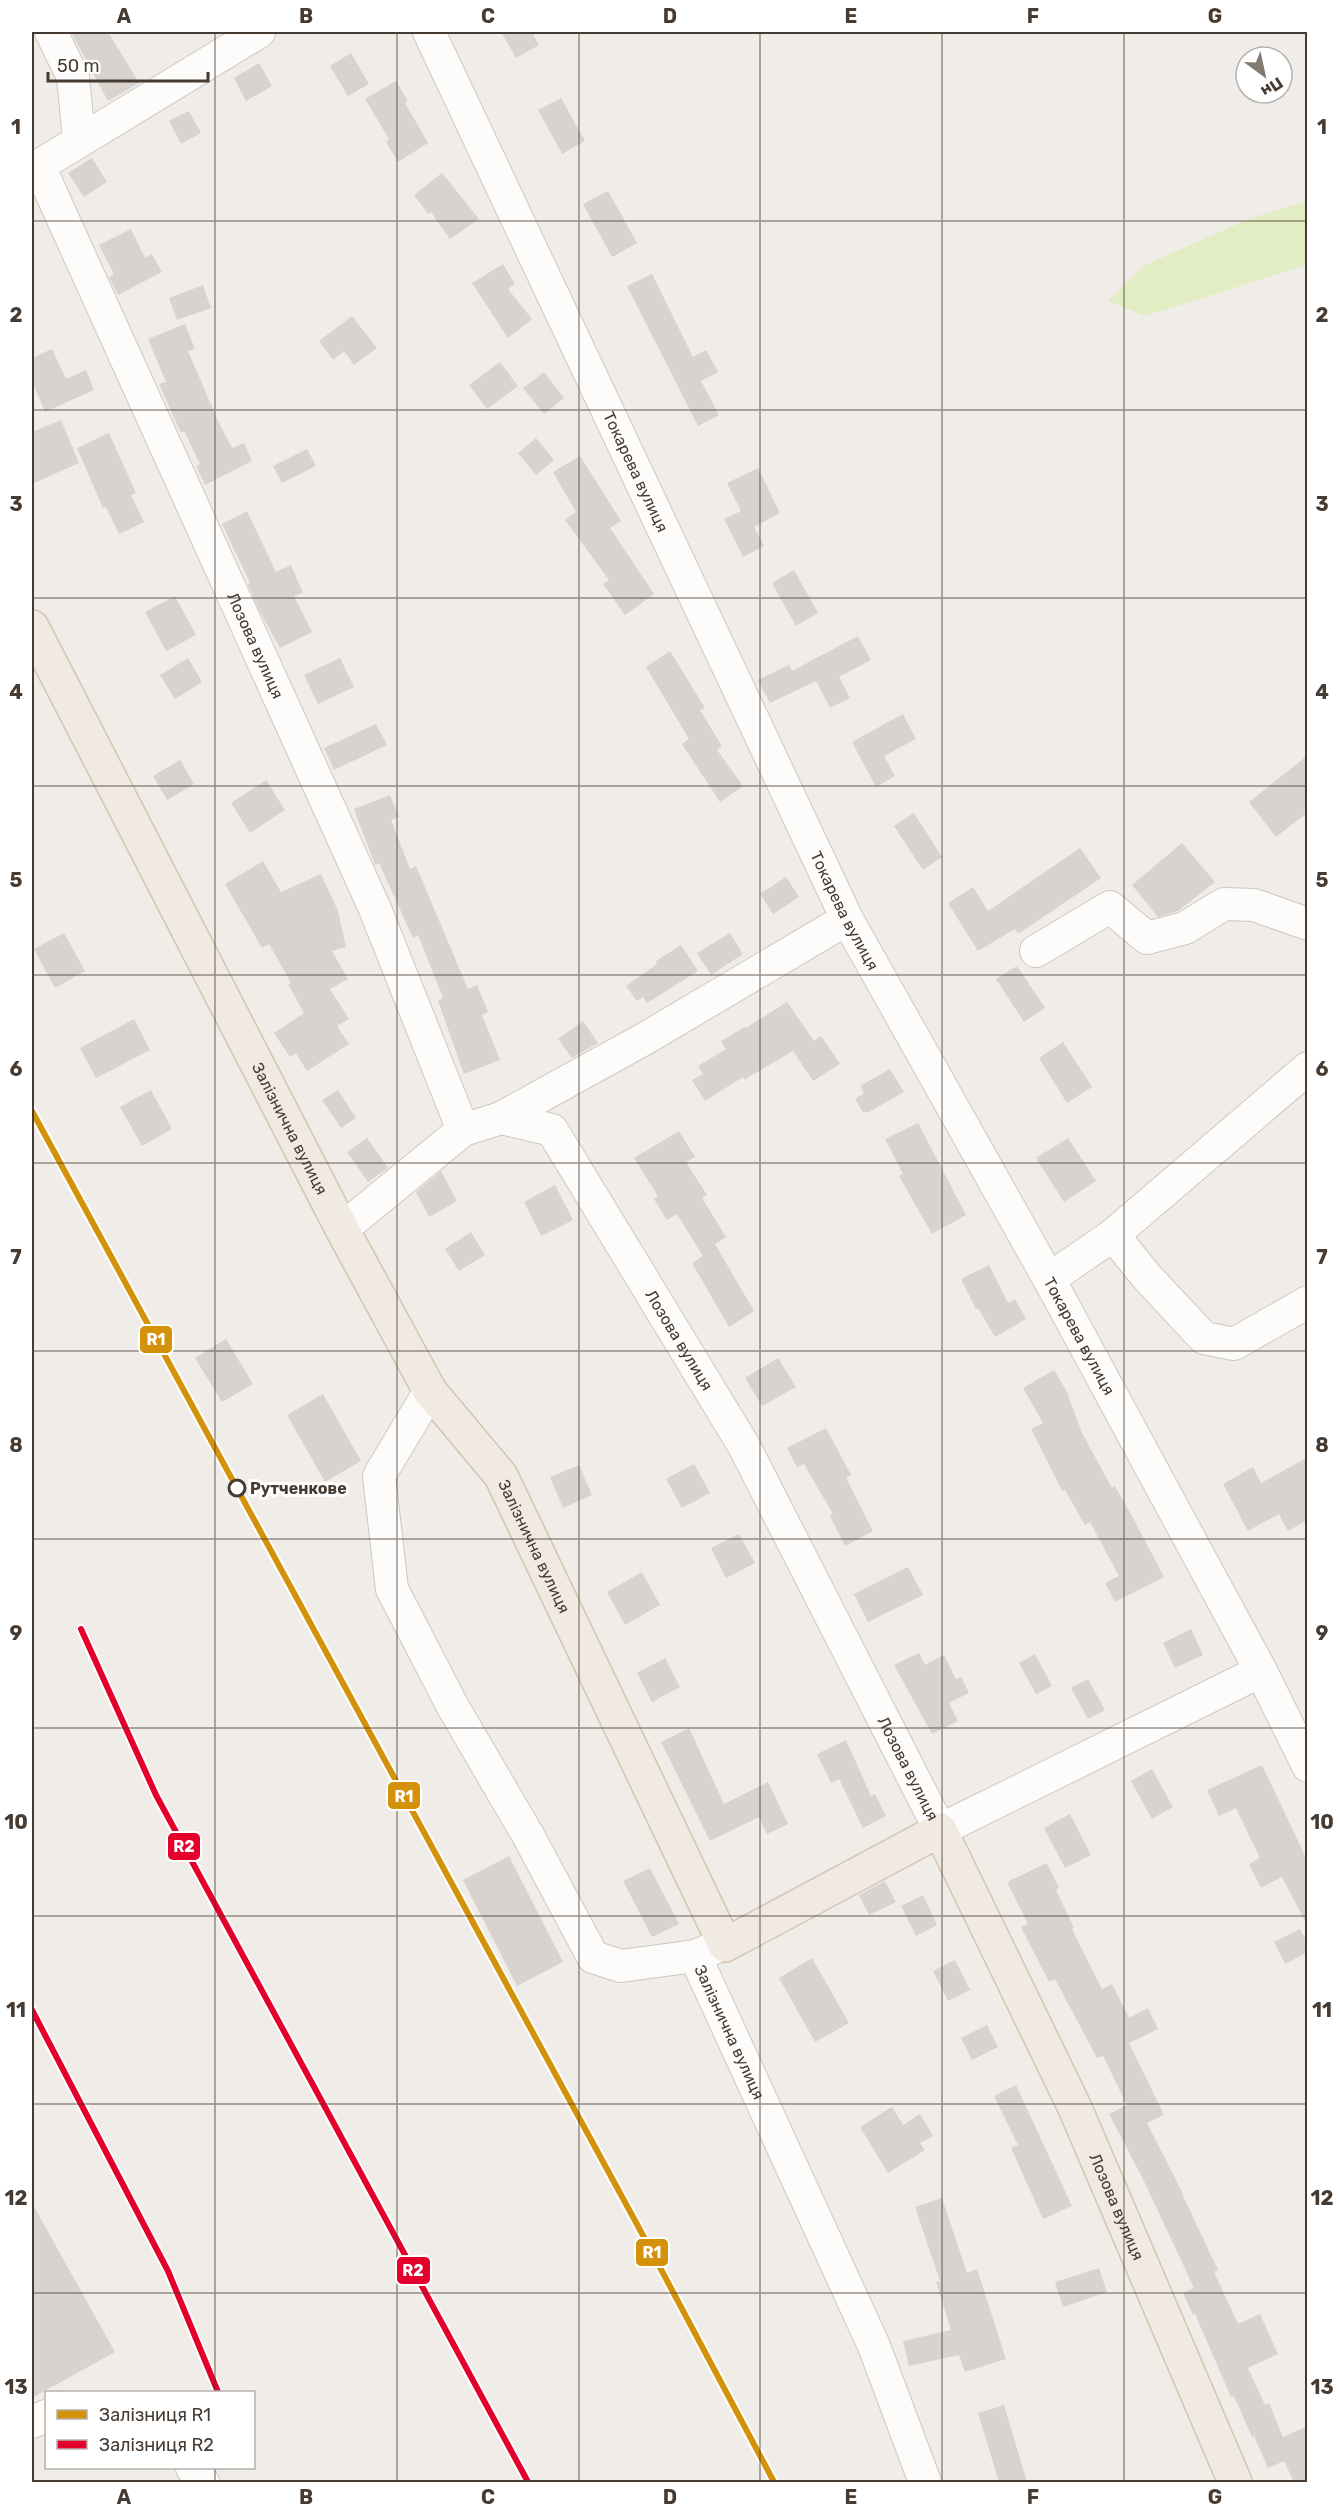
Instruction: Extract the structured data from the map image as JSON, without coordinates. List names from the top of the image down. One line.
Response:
{"streets":{"main road":["Лозова вулиця","Залізнична вулиця"],"street":["Токарева вулиця"]},"places":["Рутченкове"],"lines":["rail line R1","rail line R2"],"legend":["Залізниця R1","Залізниця R2"],"scale_bar":"50 m","north":"bottom right","grid":{"columns":["A","B","C","D","E","F","G"],"rows":["1","2","3","4","5","6","7","8","9","10","11","12","13"]}}
